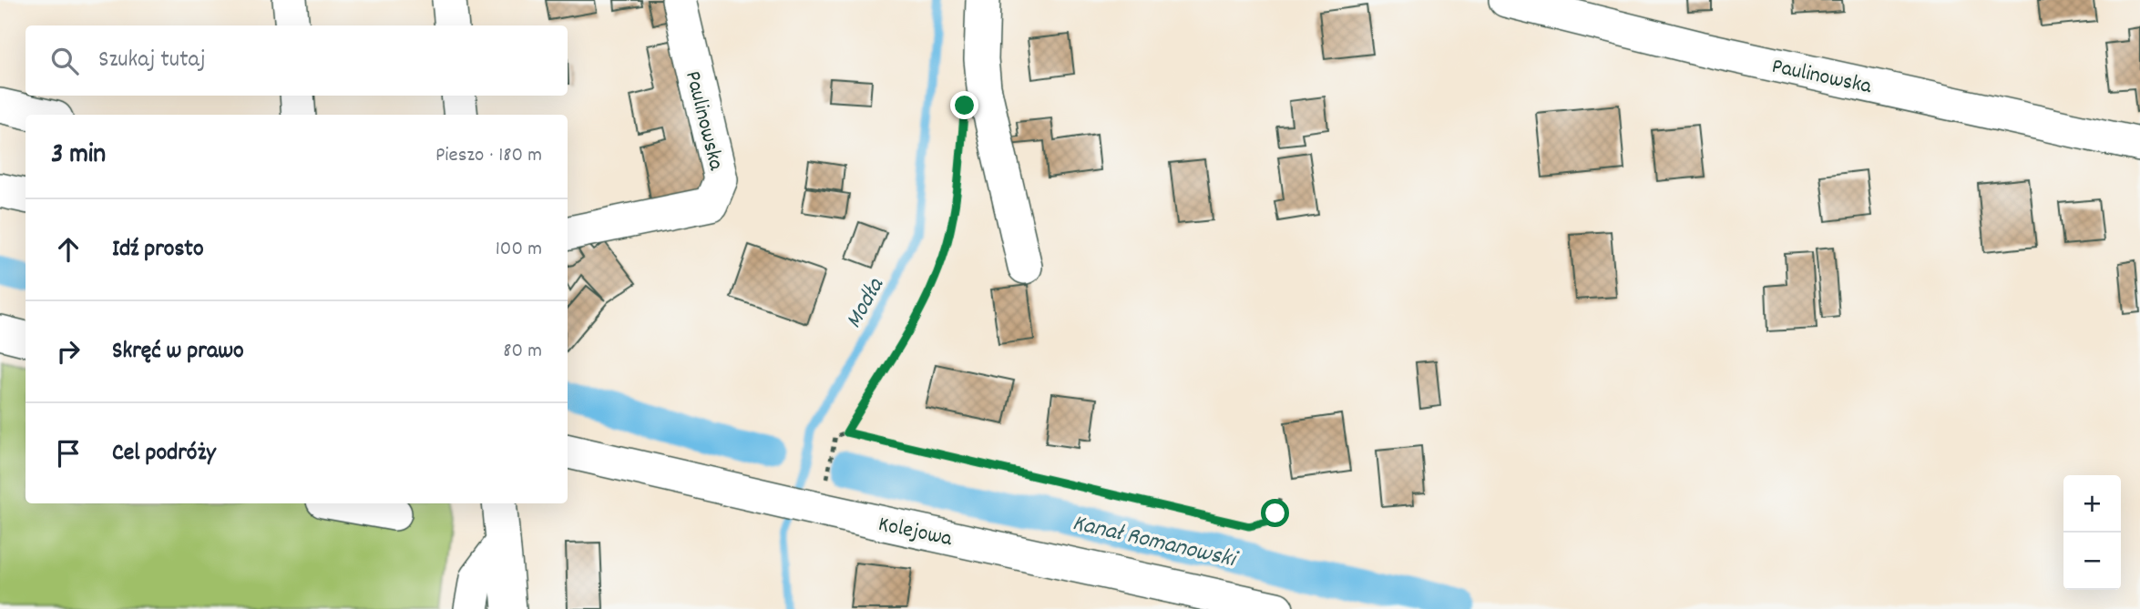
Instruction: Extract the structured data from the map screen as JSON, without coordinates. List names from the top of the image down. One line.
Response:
{"streets":{"street":["Paulinowska","Kolejowa"]},"water":["Modła","Kanał Romanowski"],"page":{"search":"Szukaj tutaj","heading":["3 min","Pieszo · 180 m"],"list":[["Idź prosto","100 m"],["Skręć w prawo","80 m"],"Cel podróży"],"map_buttons":["+","−"]}}
